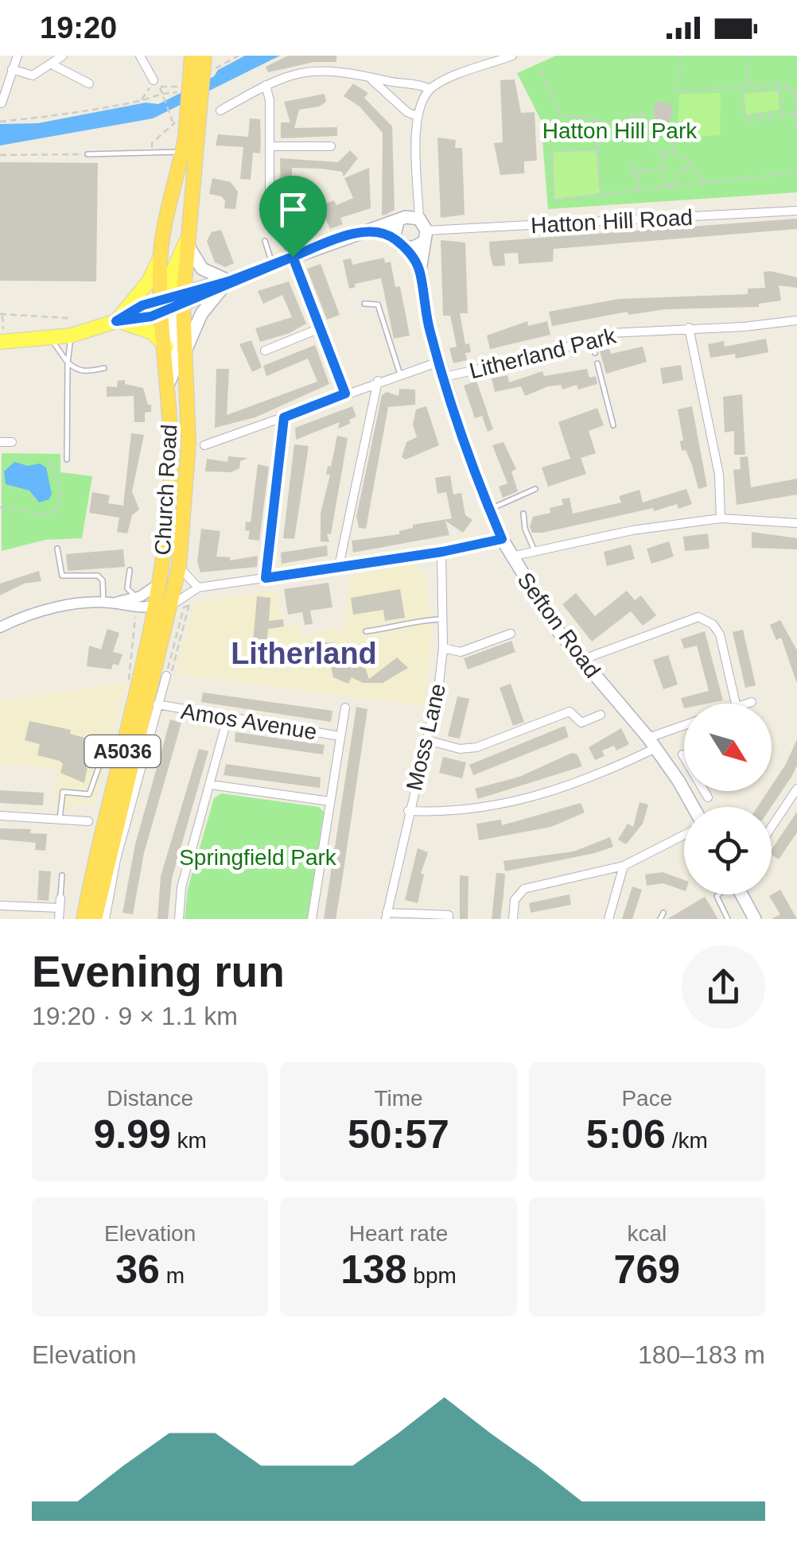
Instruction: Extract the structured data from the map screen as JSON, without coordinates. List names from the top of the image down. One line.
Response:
{"streets":{"highway":["Church Road","A5036"],"main road":["Sefton Road"],"street":["Hatton Hill Road","Litherland Park","Amos Avenue","Moss Lane"]},"crossings":[["Litherland Park","Sefton Road"]],"districts":["Litherland"],"parks":["Hatton Hill Park","Springfield Park"],"north":"bottom right","page":{"status":"19:20","heading":["Evening run","19:20 · 9 × 1.1 km"],"stats":[["Distance","9.99 km"],["Time","50:57"],["Pace","5:06 /km"],["Elevation","36 m"],["Heart rate","138 bpm"],["kcal","769"]],"chart":["Elevation","180–183 m"]}}
